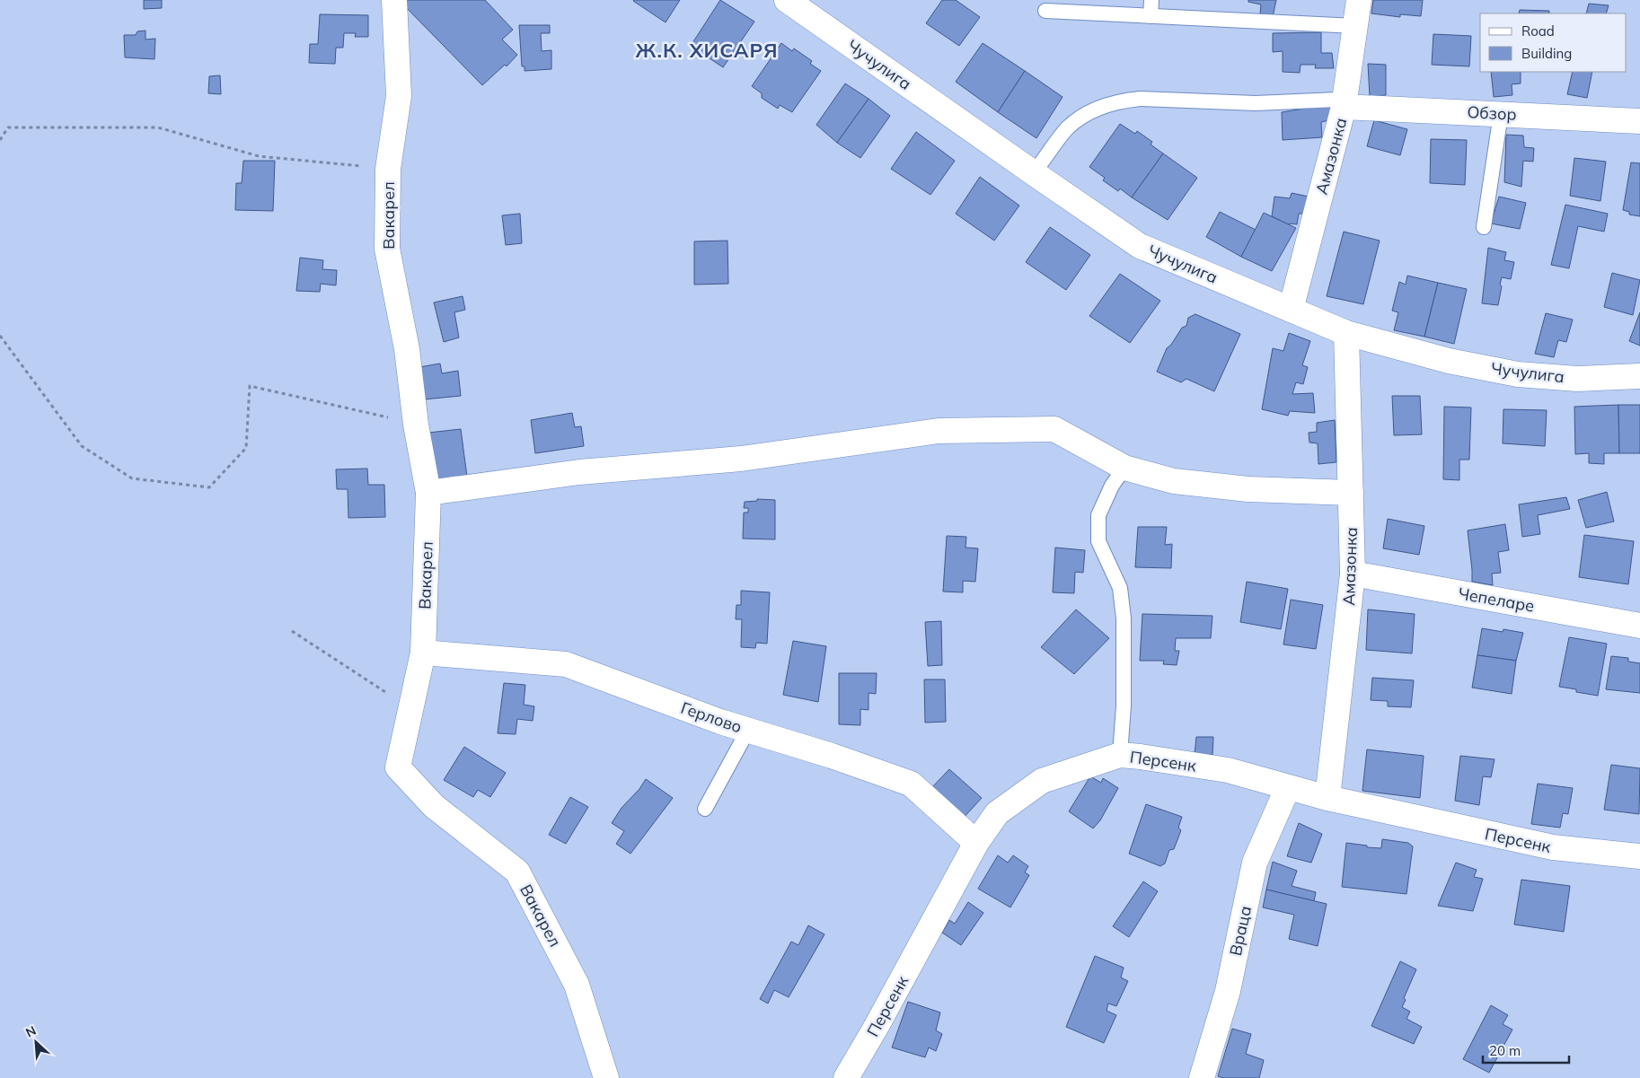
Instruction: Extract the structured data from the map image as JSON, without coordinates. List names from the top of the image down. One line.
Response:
{"streets":{"street":["Чучулига","Обзор","Амазонка","Вакарел","Чепеларе","Герлово","Персенк","Враца"]},"crossings":[["Чучулига","Амазонка"],["Обзор","Амазонка"],["Амазонка","Чепеларе"],["Амазонка","Персенк"],["Вакарел","Герлово"],["Герлово","Персенк"],["Персенк","Враца"]],"districts":["Ж.К. ХИСАРЯ"],"legend":["Road","Building"],"scale_bar":"20 m","north":"top left"}
